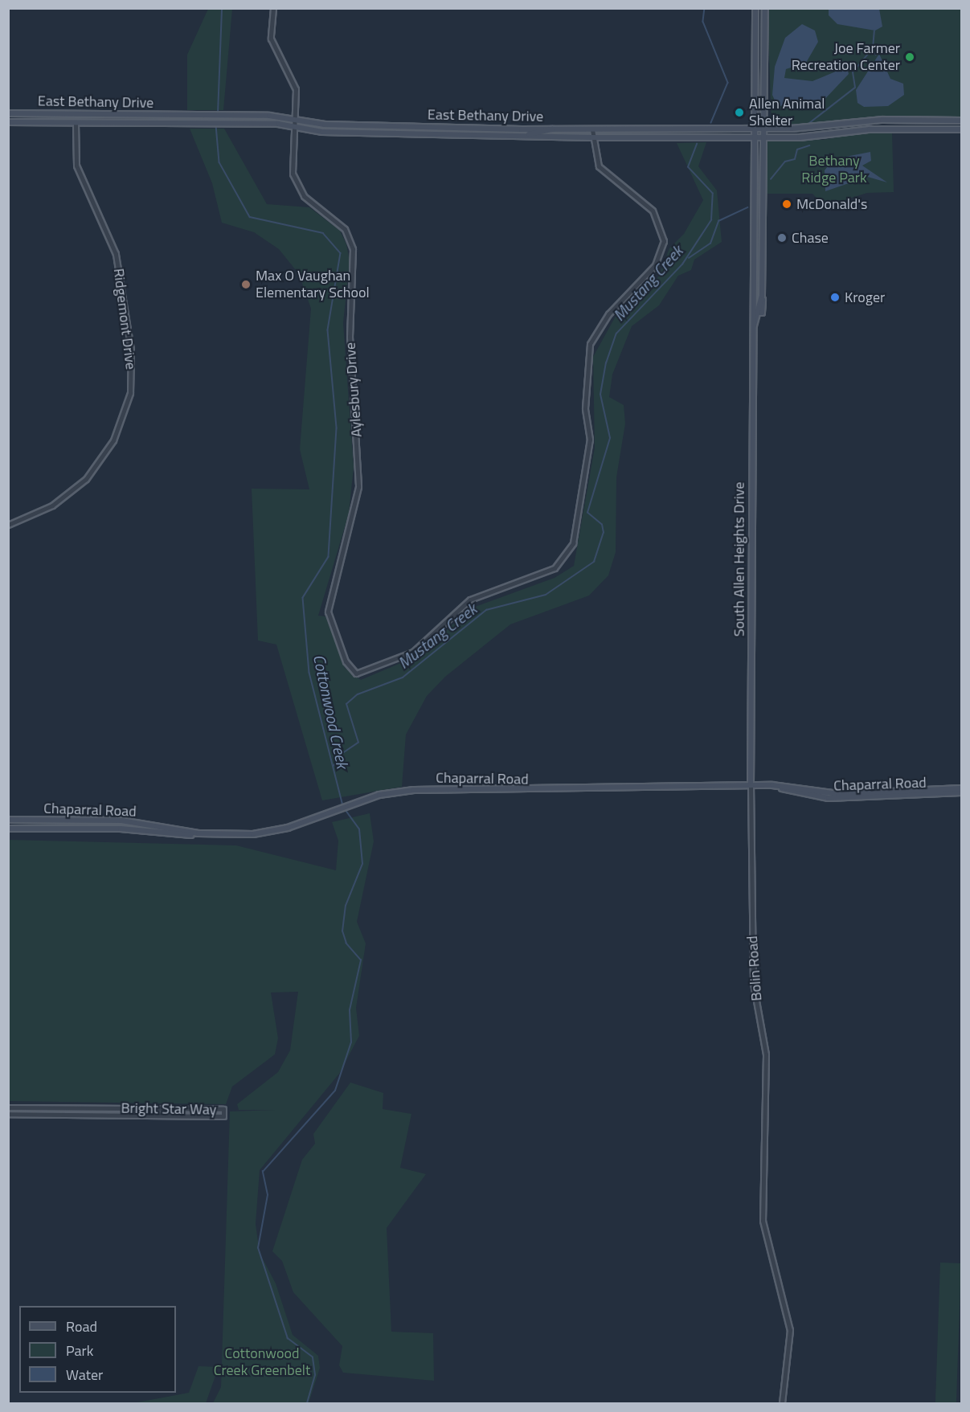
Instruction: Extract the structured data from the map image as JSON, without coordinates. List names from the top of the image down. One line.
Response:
{"streets":{"main road":["East Bethany Drive","South Allen Heights Drive","Chaparral Road"],"street":["Ridgemont Drive","Aylesbury Drive","Bolin Road","Bright Star Way"]},"crossings":[["East Bethany Drive","Ridgemont Drive"],["East Bethany Drive","Aylesbury Drive"],["East Bethany Drive","South Allen Heights Drive"],["South Allen Heights Drive","Chaparral Road"],["South Allen Heights Drive","Bolin Road"],["Chaparral Road","Bolin Road"]],"water":["Mustang Creek","Cottonwood Creek"],"parks":["Bethany Ridge Park","Cottonwood Creek Greenbelt"],"places":["Joe Farmer Recreation Center","Allen Animal Shelter","McDonald's","Chase","Max O Vaughan Elementary School","Kroger"],"legend":["Road","Park","Water"]}
